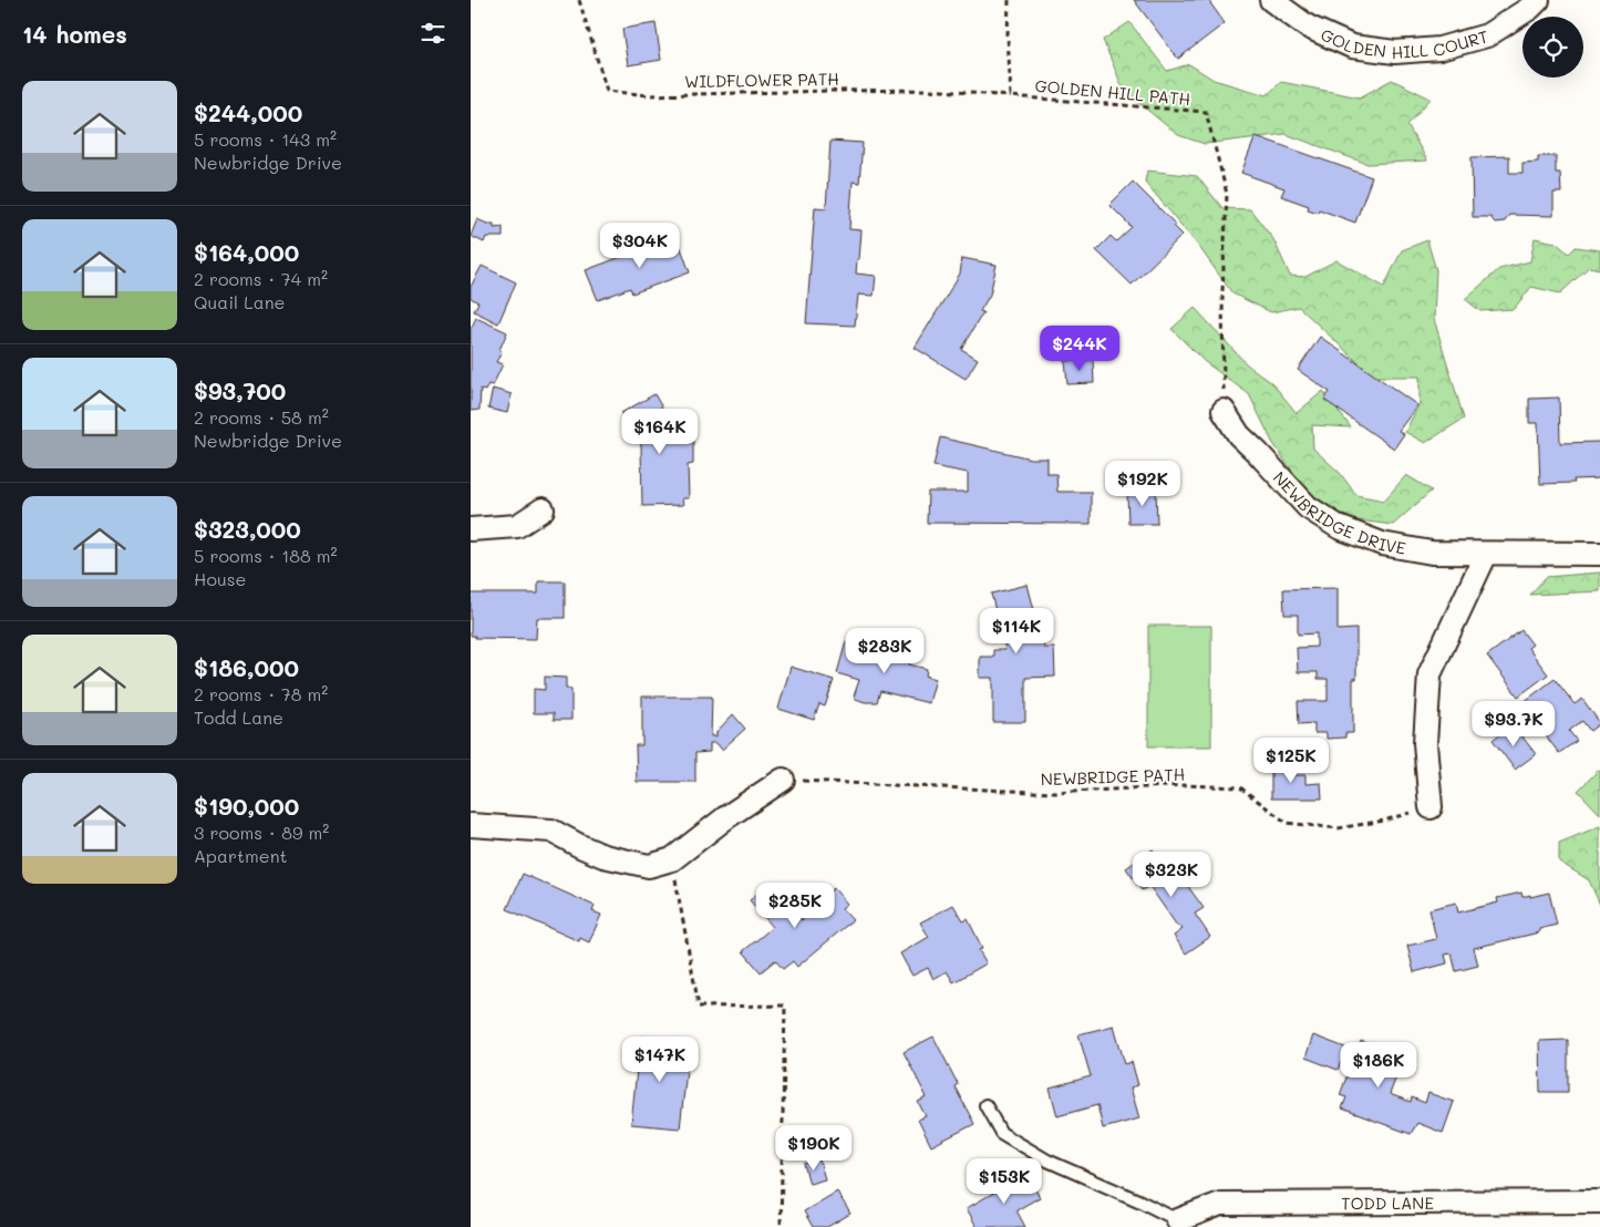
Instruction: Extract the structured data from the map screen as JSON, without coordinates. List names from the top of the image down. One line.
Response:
{"streets":{"street":["GOLDEN HILL COURT","NEWBRIDGE DRIVE","TODD LANE"],"path":["WILDFLOWER PATH","GOLDEN HILL PATH","NEWBRIDGE PATH"]},"crossings":[["WILDFLOWER PATH","GOLDEN HILL PATH"],["GOLDEN HILL PATH","NEWBRIDGE DRIVE"]],"page":{"heading":"14 homes","list":[{"name":"$244,000","note":"5 rooms · 143 m² · Newbridge Drive"},{"name":"$164,000","note":"2 rooms · 74 m² · Quail Lane"},{"name":"$93,700","note":"2 rooms · 58 m² · Newbridge Drive"},{"name":"$323,000","note":"5 rooms · 188 m² · House"},{"name":"$186,000","note":"2 rooms · 78 m² · Todd Lane"},{"name":"$190,000","note":"3 rooms · 89 m² · Apartment"}],"price":["$304K","$244K","$164K","$192K","$114K","$283K","$93.7K","$125K","$323K","$285K","$147K","$186K","$190K","$153K"]}}
